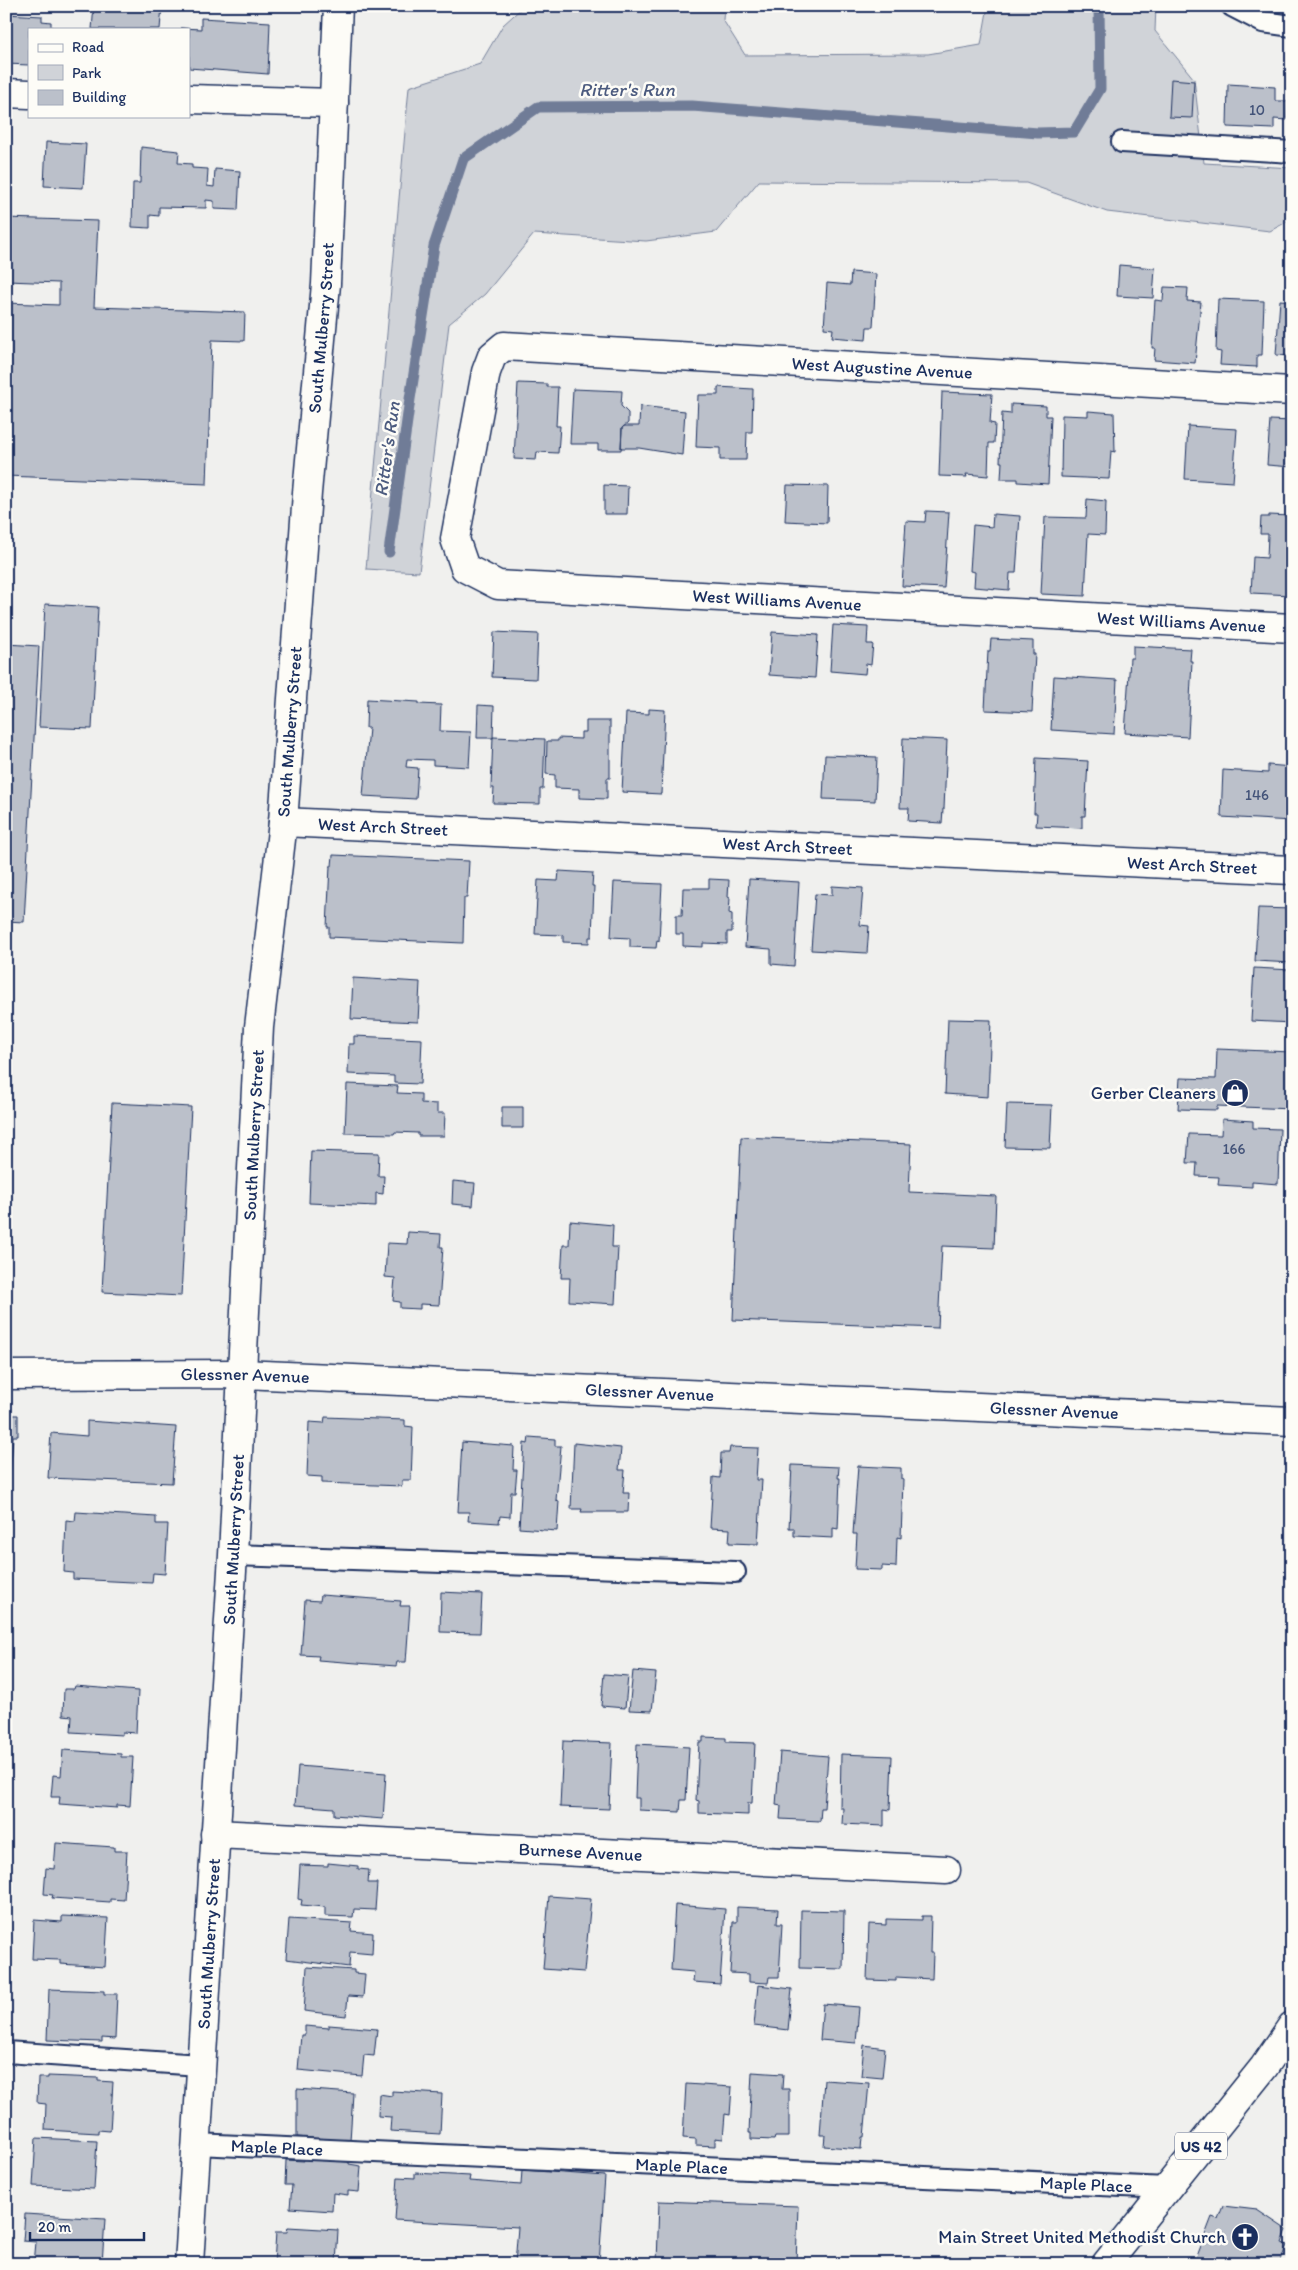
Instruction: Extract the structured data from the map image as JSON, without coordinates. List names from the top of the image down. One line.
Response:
{"streets":{"street":["South Mulberry Street","West Augustine Avenue","West Williams Avenue","West Arch Street","Glessner Avenue","Burnese Avenue","US 42"],"lane":["Maple Place"]},"crossings":[["South Mulberry Street","West Arch Street"],["South Mulberry Street","Glessner Avenue"],["South Mulberry Street","Burnese Avenue"],["South Mulberry Street","Maple Place"],["West Augustine Avenue","West Williams Avenue"],["US 42","Maple Place"]],"water":["Ritter's Run"],"places":{"shop":["Gerber Cleaners"],"church":["Main Street United Methodist Church"]},"house_numbers":["10","146","166"],"legend":["Road","Park","Building"],"scale_bar":"20 m"}
